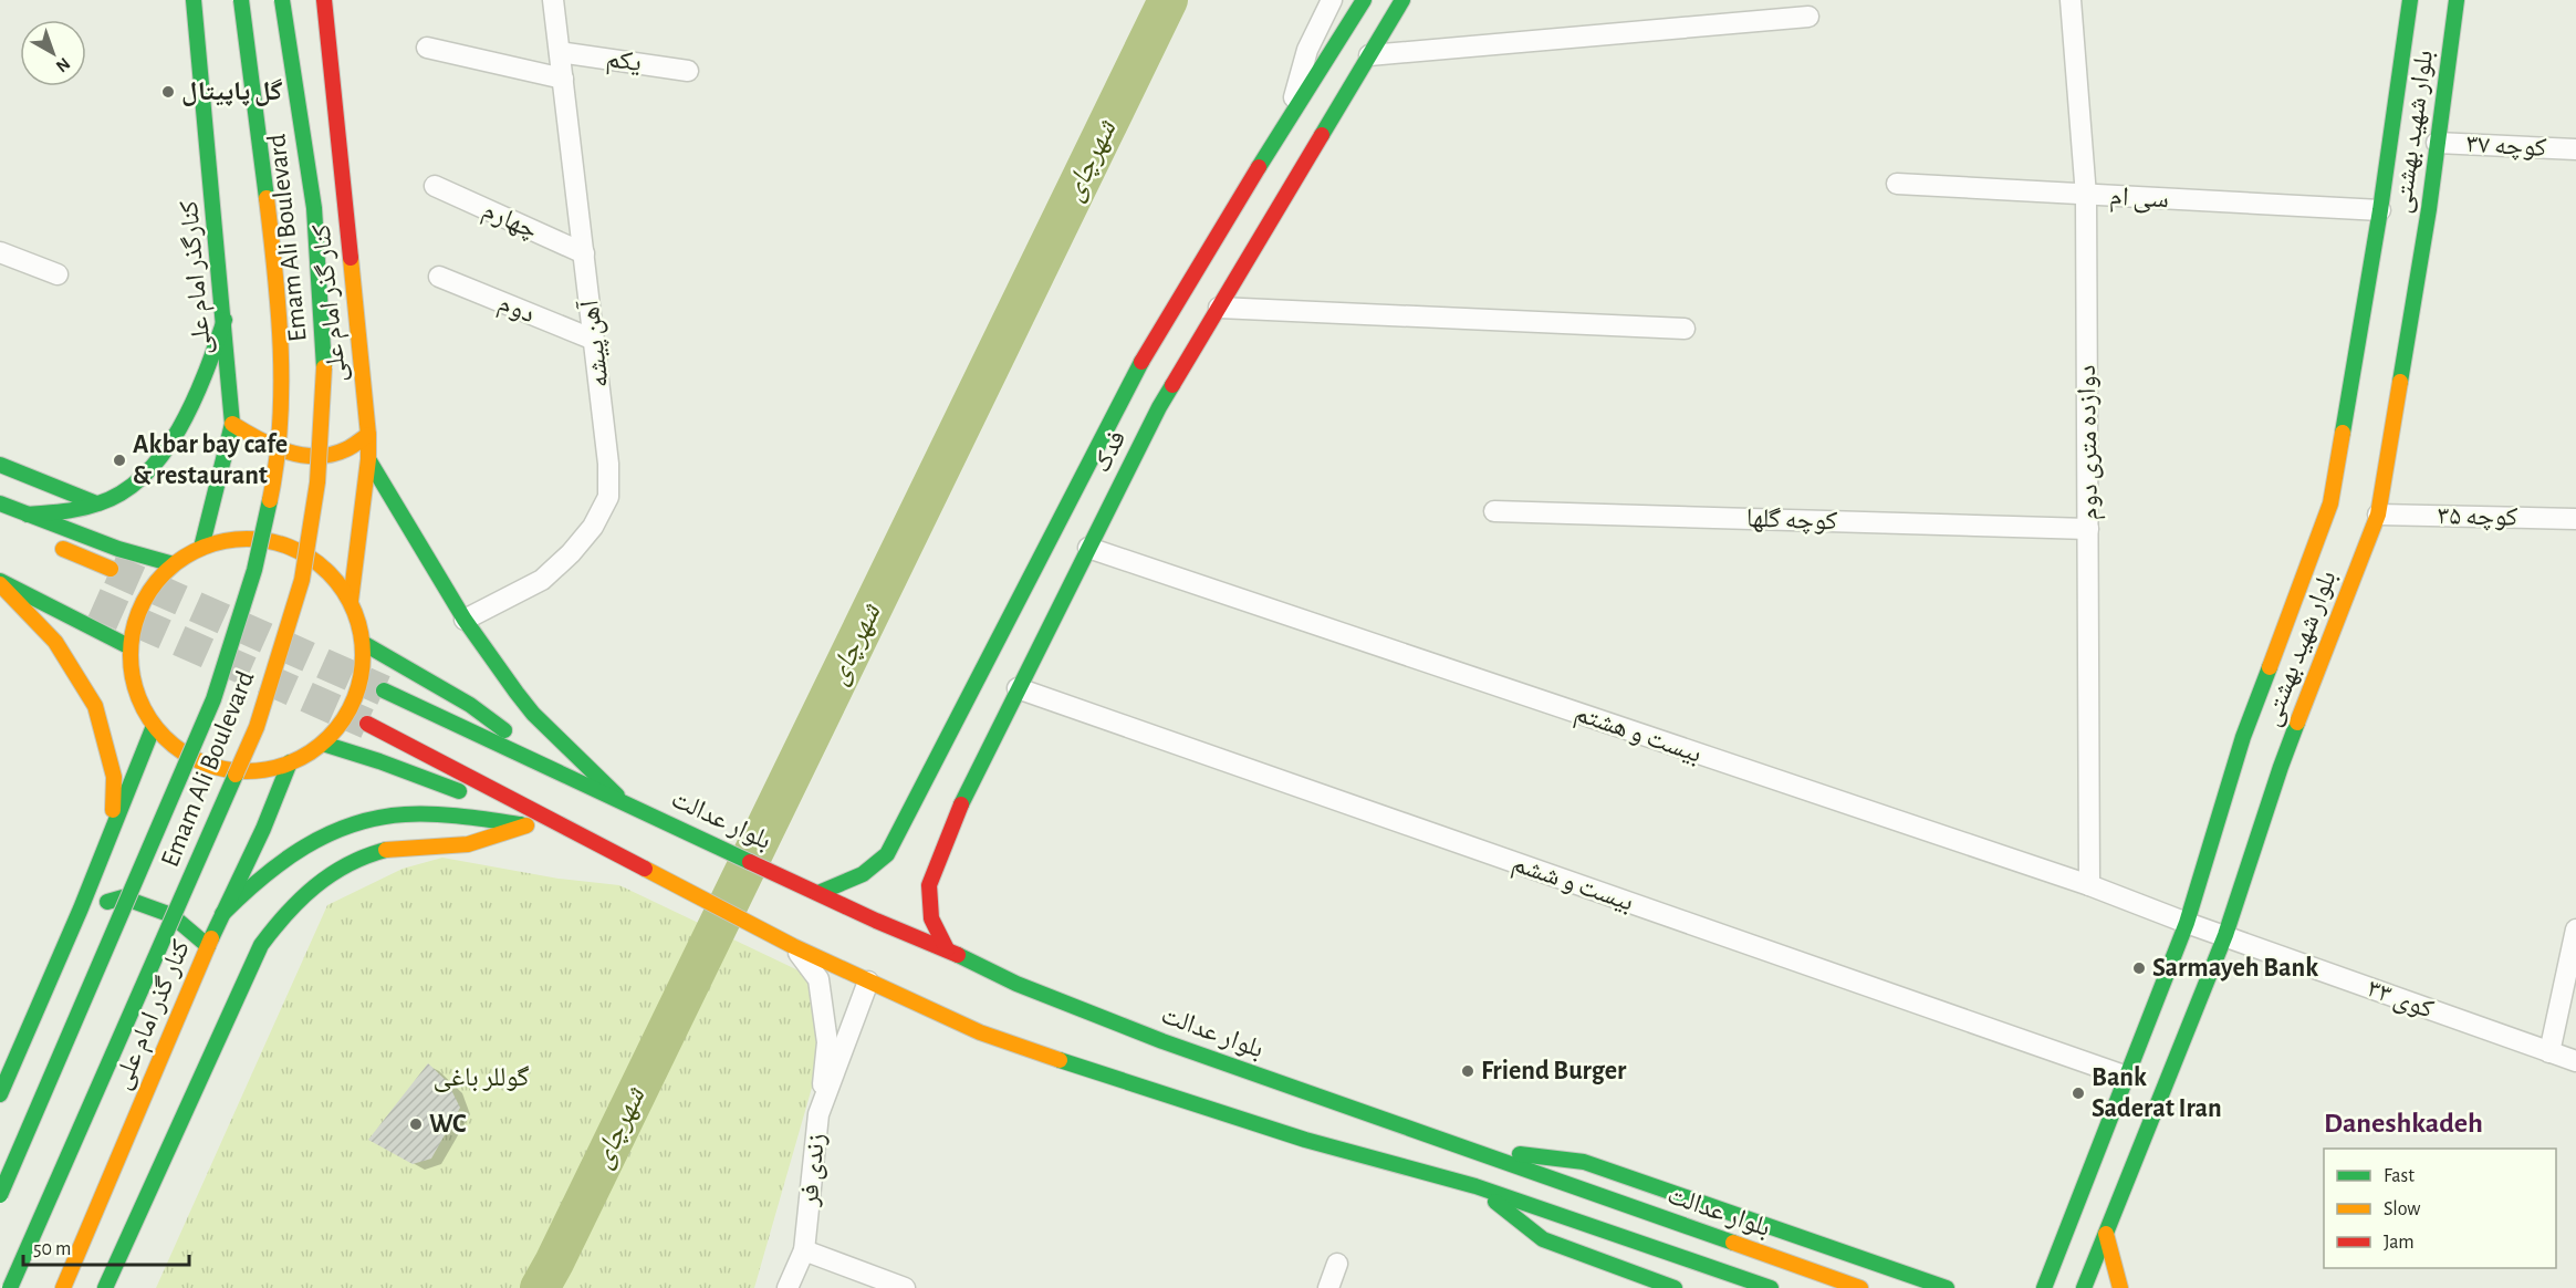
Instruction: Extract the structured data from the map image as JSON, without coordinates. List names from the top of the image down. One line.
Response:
{"streets":{"main road":["بلوار شهید بهشتی","Emam Ali Boulevard","کنارگذر امام علی","کنار گذر امام علی","فدک","بلوار عدالت"],"street":["یکم","کوچه ۳۷","سی ام","چهارم","دوم","آهن پیشه","دوازده متری دوم","کوچه ۳۵","کوچه گلها","بیست و هشتم","بیست و ششم","کوی ۳۳","زندی فر"]},"crossings":[["یکم","آهن پیشه"],["بلوار شهید بهشتی","کوچه ۳۷"],["بلوار شهید بهشتی","سی ام"],["بلوار شهید بهشتی","کوچه ۳۵"],["بلوار شهید بهشتی","بیست و هشتم"],["بلوار شهید بهشتی","بیست و ششم"],["بلوار شهید بهشتی","کوی ۳۳"],["سی ام","دوازده متری دوم"],["چهارم","آهن پیشه"],["کنارگذر امام علی","کنار گذر امام علی"],["دوم","آهن پیشه"],["دوازده متری دوم","کوچه گلها"],["دوازده متری دوم","بیست و هشتم"],["فدک","بیست و هشتم"],["فدک","بلوار عدالت"],["فدک","بیست و ششم"],["بیست و هشتم","کوی ۳۳"],["بلوار عدالت","زندی فر"]],"districts":["Daneshkadeh"],"water":["شهرچای"],"parks":["گوللر باغی"],"places":["گل پاپیتال","Akbar bay cafe & restaurant","Sarmayeh Bank","Friend Burger","Bank Saderat Iran","WC"],"legend":["Fast","Slow","Jam"],"scale_bar":"50 m","north":"bottom right"}
